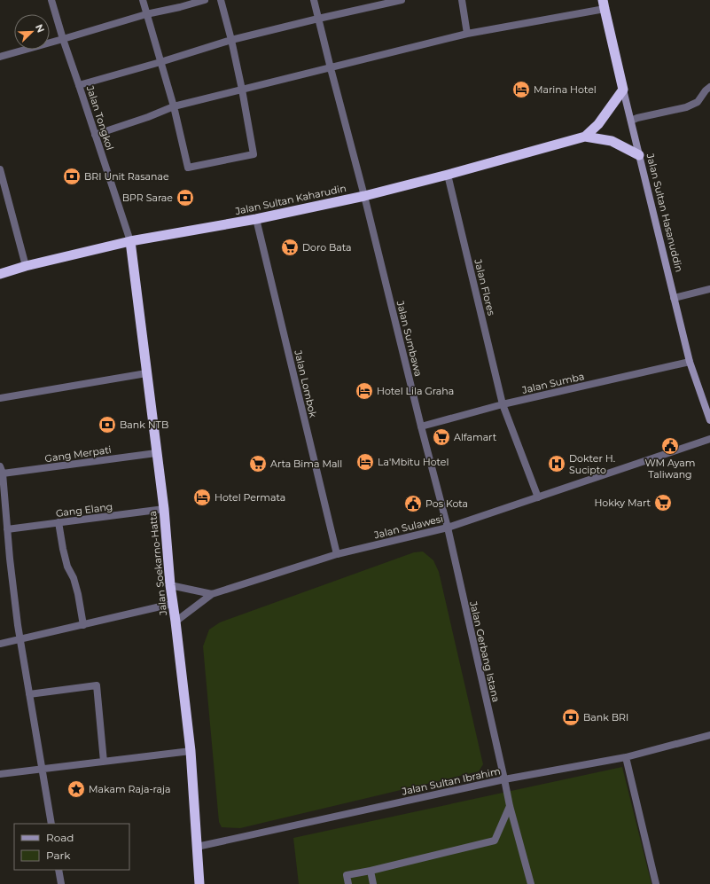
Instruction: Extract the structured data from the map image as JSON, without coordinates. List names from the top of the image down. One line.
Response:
{"streets":{"highway":["Jalan Sultan Kaharudin","Jalan Sultan Hasanuddin","Jalan Soekarno-Hatta"],"street":["Jalan Tongkol","Jalan Flores","Jalan Sumbawa","Jalan Sumba","Jalan Lombok","Gang Merpati","Gang Elang","Jalan Sulawesi","Jalan Gerbang Istana","Jalan Sultan Ibrahim"]},"crossings":[["Jalan Tongkol","Jalan Sultan Kaharudin"],["Jalan Tongkol","Jalan Soekarno-Hatta"],["Jalan Sultan Kaharudin","Jalan Sultan Hasanuddin"],["Jalan Sultan Kaharudin","Jalan Flores"],["Jalan Sultan Kaharudin","Jalan Sumbawa"],["Jalan Sultan Kaharudin","Jalan Lombok"],["Jalan Sultan Kaharudin","Jalan Soekarno-Hatta"],["Jalan Sultan Hasanuddin","Jalan Sumba"],["Jalan Flores","Jalan Sumba"],["Jalan Flores","Jalan Sulawesi"],["Jalan Sumbawa","Jalan Sumba"],["Jalan Sumbawa","Jalan Sulawesi"],["Jalan Sumbawa","Jalan Gerbang Istana"],["Jalan Lombok","Jalan Sulawesi"],["Gang Merpati","Jalan Soekarno-Hatta"],["Gang Elang","Jalan Soekarno-Hatta"],["Jalan Sulawesi","Jalan Soekarno-Hatta"],["Jalan Sulawesi","Jalan Gerbang Istana"],["Jalan Soekarno-Hatta","Jalan Sultan Ibrahim"],["Jalan Gerbang Istana","Jalan Sultan Ibrahim"]],"places":{"hotel":["Marina Hotel","Hotel Lila Graha","La'Mbitu Hotel","Hotel Permata"],"bank":["BRI Unit Rasanae","BPR Sarae","Bank NTB","Bank BRI"],"supermarket":["Doro Bata","Alfamart","Arta Bima Mall","Hokky Mart"],"public building":["WM Ayam Taliwang","Pos Kota"],"hospital":["Dokter H. Sucipto"],"place":["Makam Raja-raja"]},"legend":["Road","Park"],"north":"top right"}
